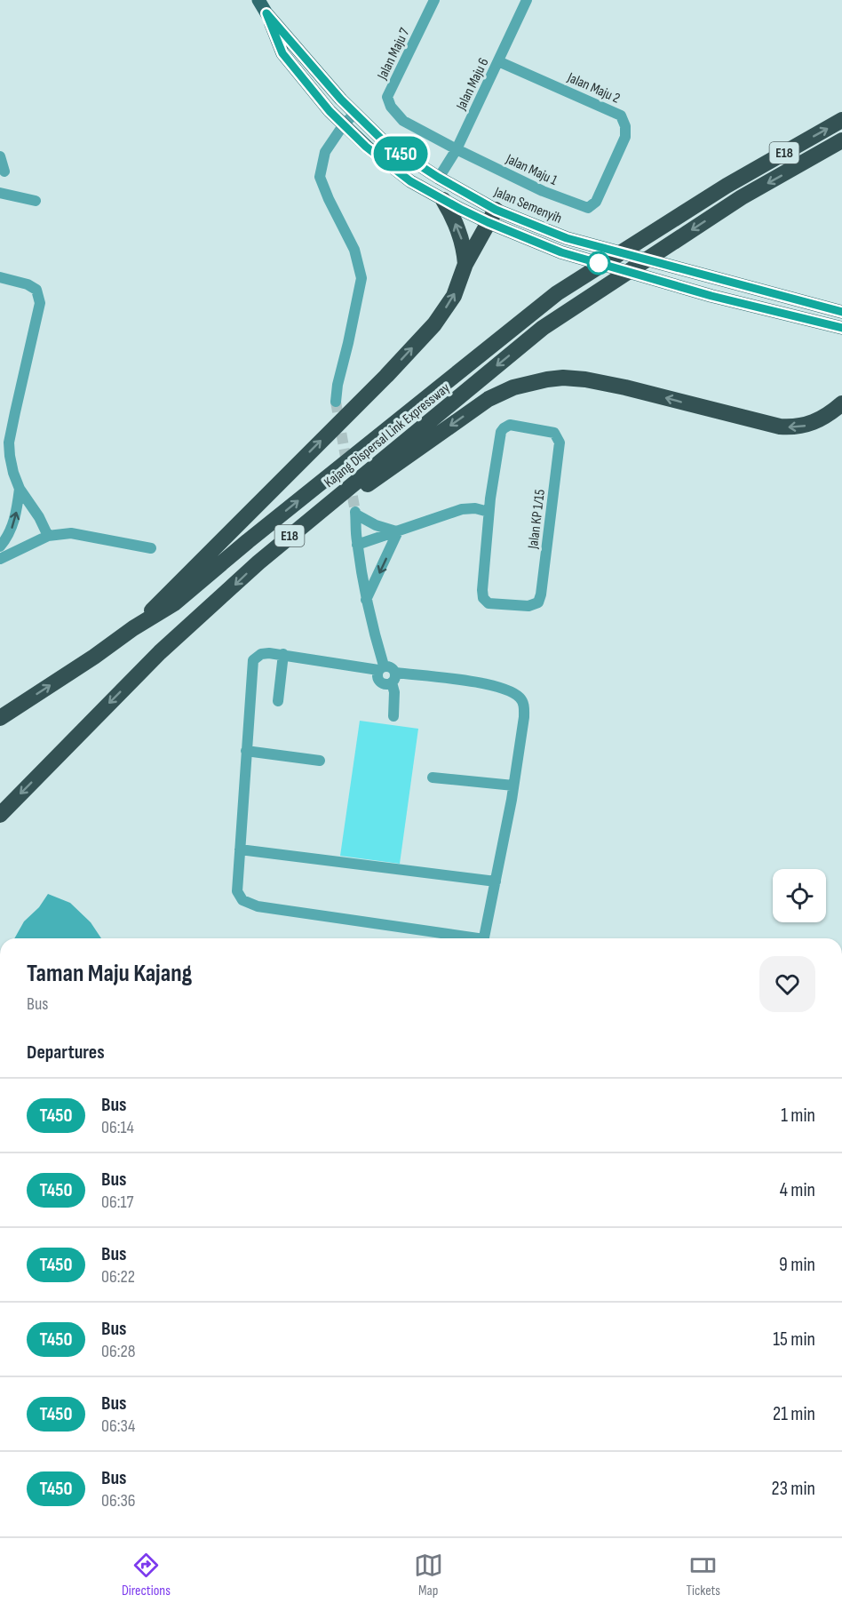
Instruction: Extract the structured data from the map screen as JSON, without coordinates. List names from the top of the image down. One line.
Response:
{"streets":{"highway":["E18","Kajang Dispersal Link Expressway"],"main road":["Jalan Semenyih"],"street":["Jalan Maju 7","Jalan Maju 6","Jalan Maju 2","Jalan Maju 1","Jalan KP 1/15"]},"crossings":[["Jalan Maju 7","Jalan Maju 6"],["Jalan Maju 7","Jalan Maju 1"],["Jalan Maju 6","Jalan Maju 2"],["Jalan Maju 6","Jalan Maju 1"],["Jalan Maju 6","Jalan Semenyih"],["Jalan Maju 2","Jalan Maju 1"]],"lines":["bus line T450"],"page":{"on_map":"T450","heading":[["Taman Maju Kajang","Bus"],"Departures"],"list":[{"mark":"T450","name":"Bus","note":"06:14","value":"1 min"},{"mark":"T450","name":"Bus","note":"06:17","value":"4 min"},{"mark":"T450","name":"Bus","note":"06:22","value":"9 min"},{"mark":"T450","name":"Bus","note":"06:28","value":"15 min"},{"mark":"T450","name":"Bus","note":"06:34","value":"21 min"},{"mark":"T450","name":"Bus","note":"06:36","value":"23 min"}],"tabs":["Directions","Map","Tickets"]}}
